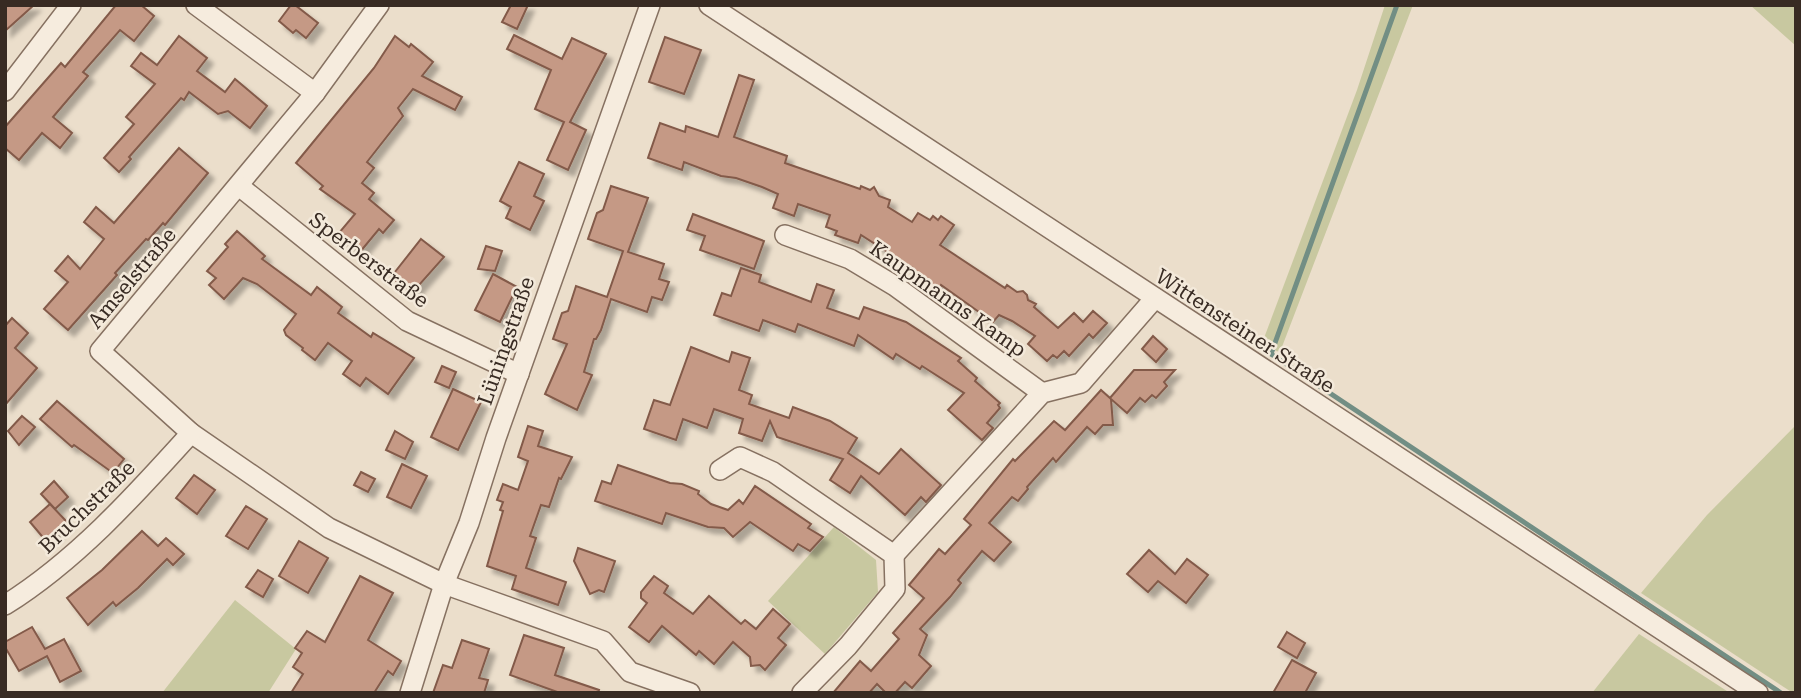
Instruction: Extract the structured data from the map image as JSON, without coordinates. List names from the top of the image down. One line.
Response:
{"streets":{"street":["Sperberstraße","Amselstraße","Kaupmanns Kamp","Wittensteiner Straße","Lüningstraße","Bruchstraße"]},"crossings":[["Sperberstraße","Amselstraße"],["Sperberstraße","Lüningstraße"],["Amselstraße","Lüningstraße"],["Amselstraße","Bruchstraße"]]}
